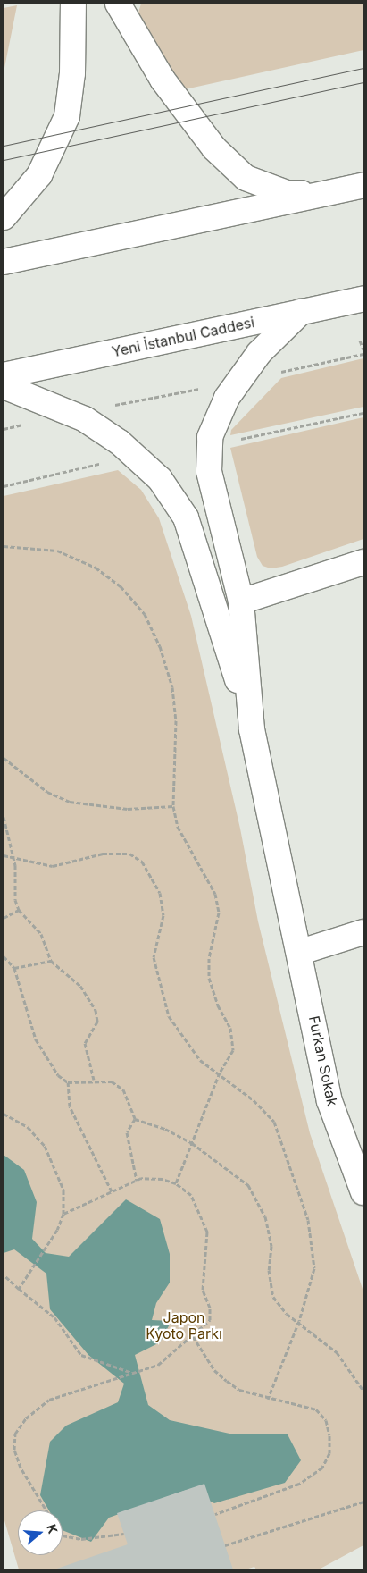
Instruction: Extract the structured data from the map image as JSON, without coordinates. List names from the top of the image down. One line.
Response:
{"streets":{"main road":["Yeni İstanbul Caddesi","Furkan Sokak"]},"parks":["Japon Kyoto Parkı"],"north":"right"}
